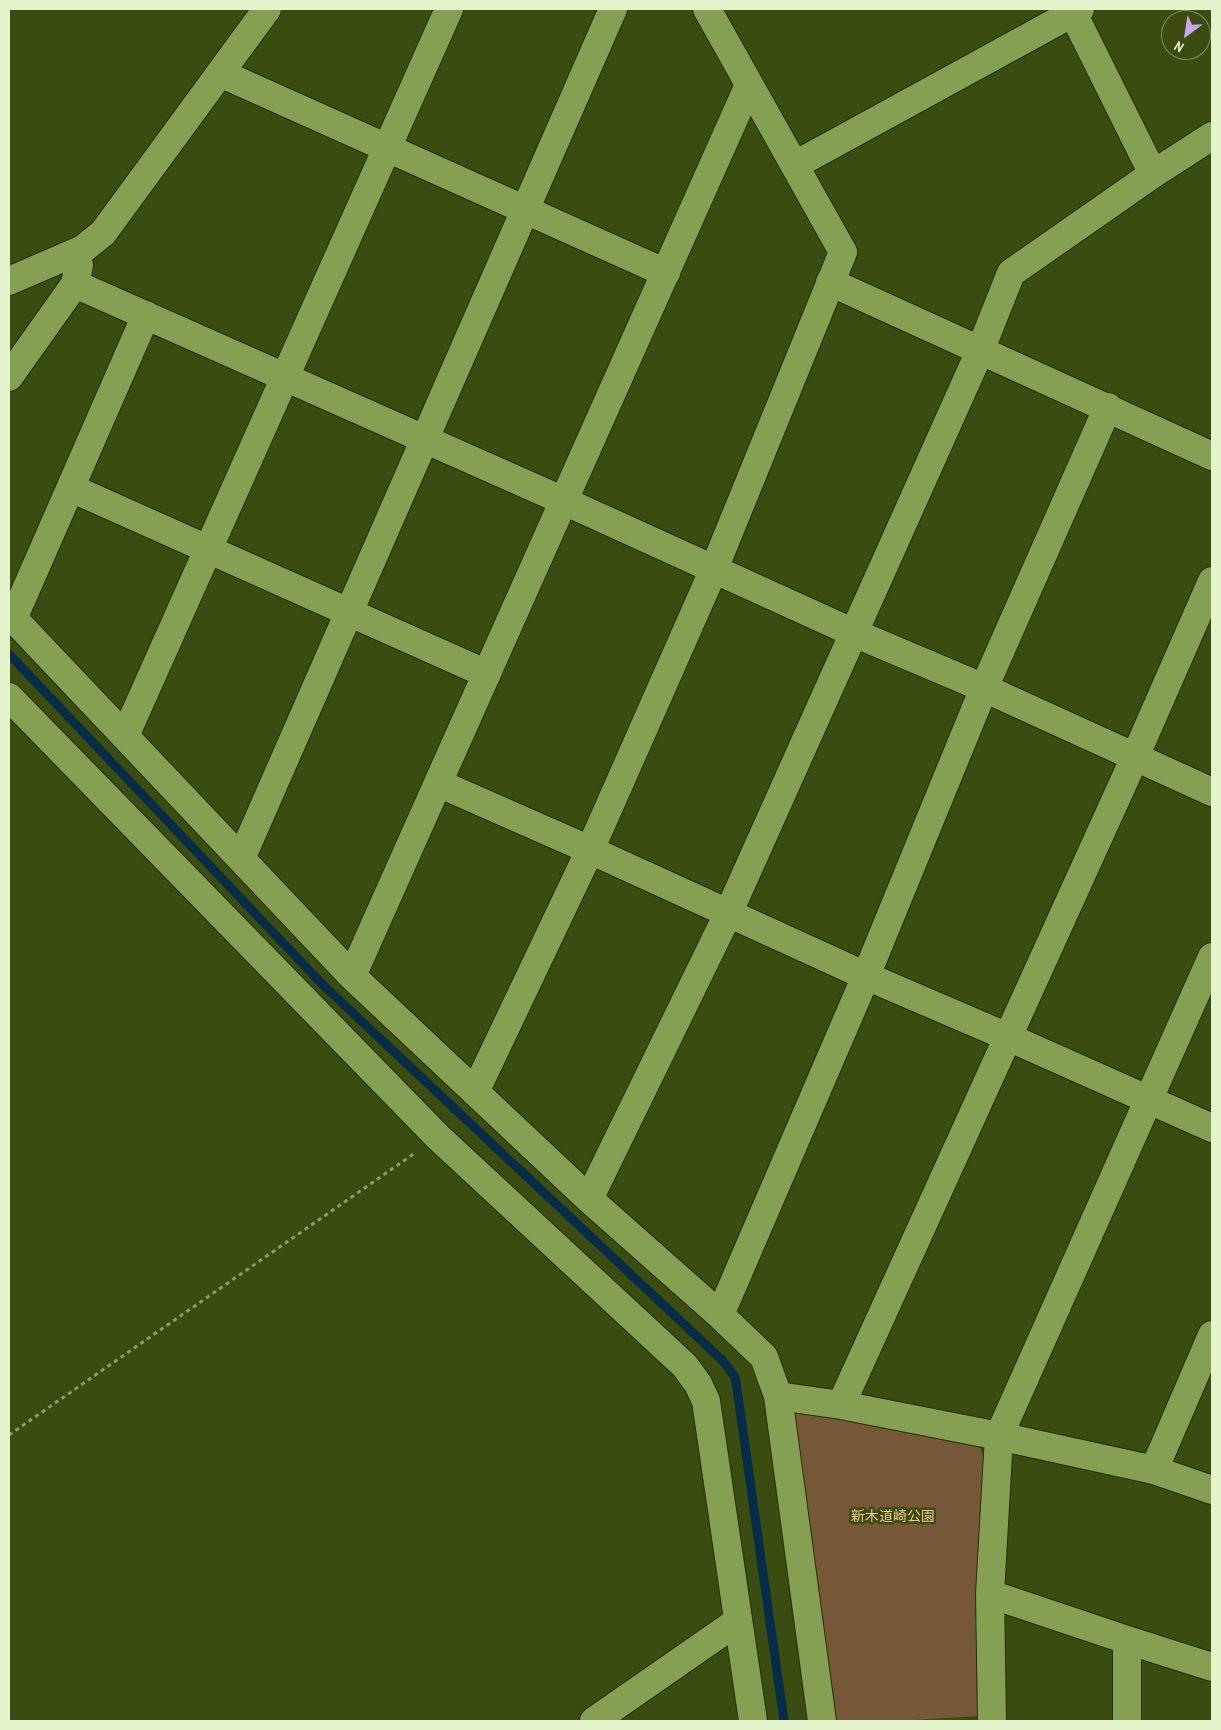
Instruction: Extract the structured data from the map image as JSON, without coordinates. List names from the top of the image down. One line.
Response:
{"parks":["新木道崎公園"],"north":"bottom left"}
